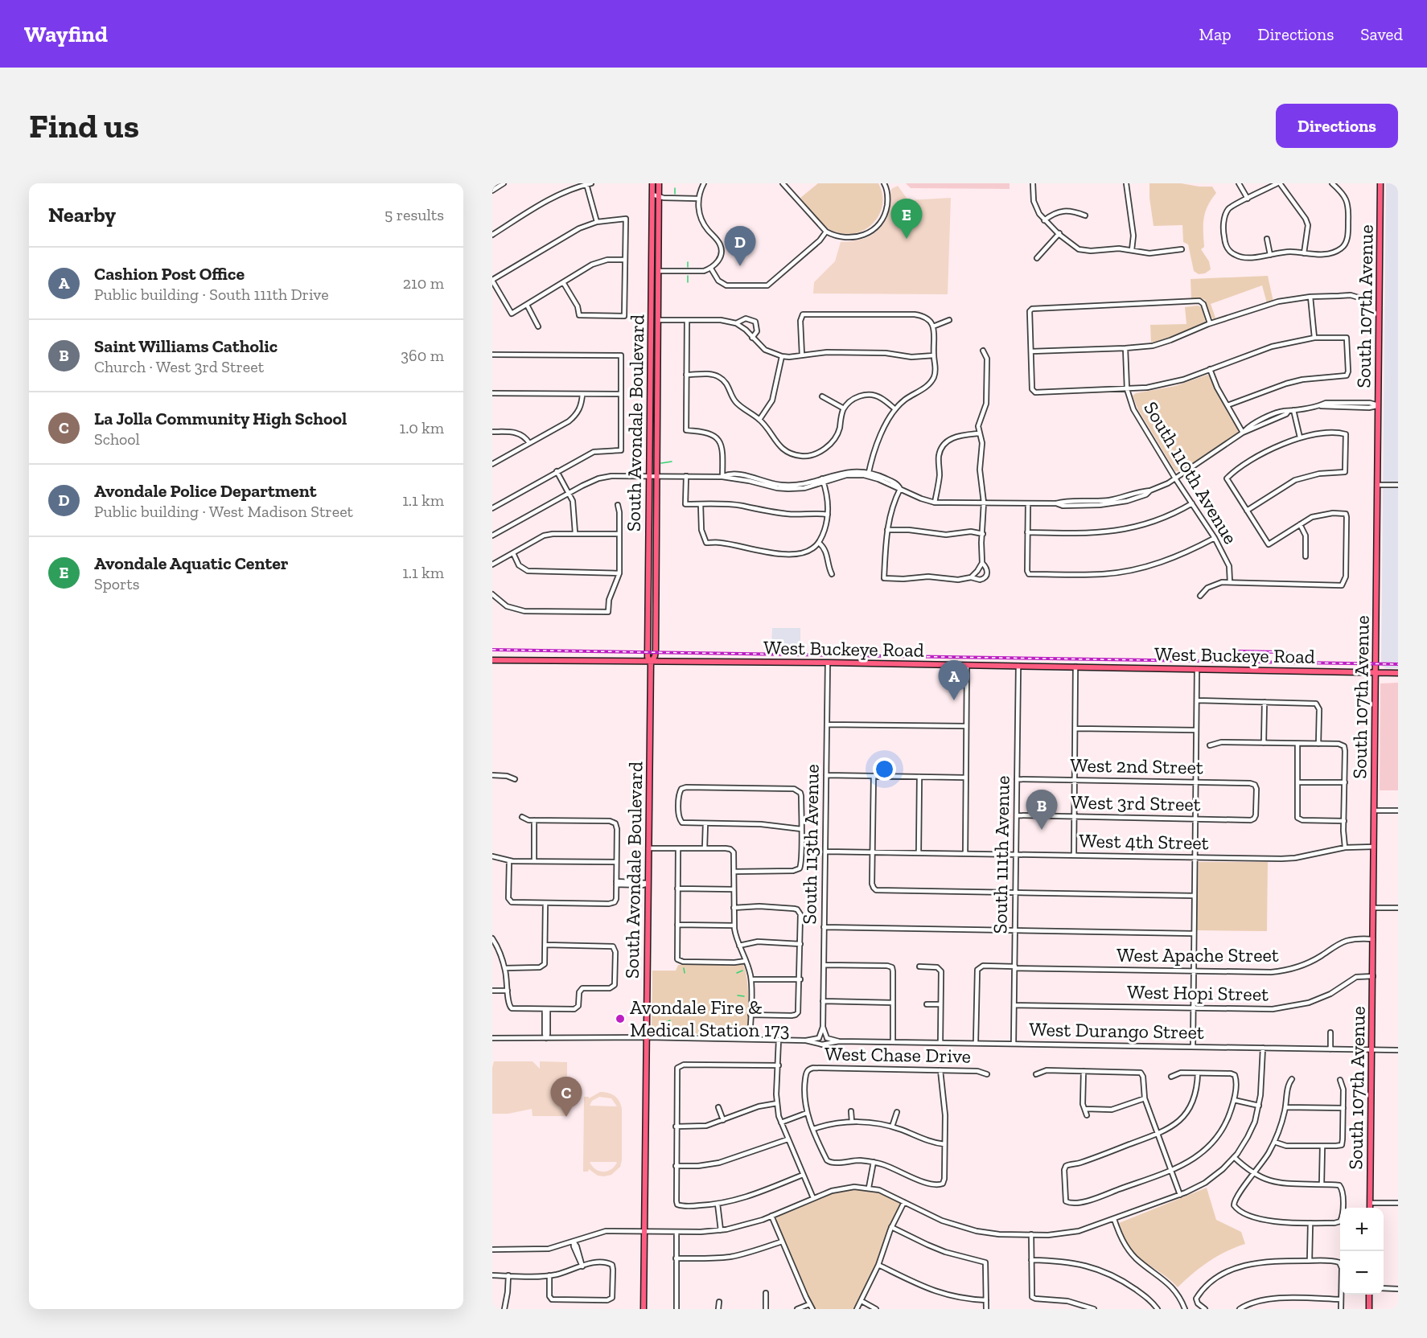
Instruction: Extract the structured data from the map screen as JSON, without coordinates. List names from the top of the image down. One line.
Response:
{"streets":{"main road":["South 107th Avenue","South Avondale Boulevard","West Buckeye Road"],"street":["South 110th Avenue","West 2nd Street","West 3rd Street","West 4th Street","South 113th Avenue","South 111th Avenue","West Apache Street","West Hopi Street","West Durango Street","West Chase Drive"]},"crossings":[["South 107th Avenue","West Buckeye Road"],["South 107th Avenue","West 4th Street"],["South 107th Avenue","West Apache Street"],["South 107th Avenue","West Hopi Street"],["South 107th Avenue","West Durango Street"],["South Avondale Boulevard","West Buckeye Road"],["West Buckeye Road","South 113th Avenue"],["West Buckeye Road","South 111th Avenue"],["West 2nd Street","West 3rd Street"],["West 2nd Street","South 111th Avenue"],["West 3rd Street","South 111th Avenue"],["West 4th Street","South 113th Avenue"],["West 4th Street","South 111th Avenue"],["South 113th Avenue","West Durango Street"],["South 111th Avenue","West Apache Street"],["South 111th Avenue","West Hopi Street"],["South 111th Avenue","West Durango Street"],["West Apache Street","West Durango Street"]],"places":["Avondale Fire & Medical Station 173"],"page":{"header":"Wayfind","nav":["Map","Directions","Saved"],"buttons":"Directions","title":"Find us","heading":["Nearby","5 results"],"pins":["E","D","A","B","C"],"list":[{"mark":"A","name":"Cashion Post Office","note":"Public building · South 111th Drive","value":"210 m"},{"mark":"B","name":"Saint Williams Catholic","note":"Church · West 3rd Street","value":"360 m"},{"mark":"C","name":"La Jolla Community High School","note":"School","value":"1.0 km"},{"mark":"D","name":"Avondale Police Department","note":"Public building · West Madison Street","value":"1.1 km"},{"mark":"E","name":"Avondale Aquatic Center","note":"Sports","value":"1.1 km"}],"map_buttons":["+","−"]}}
